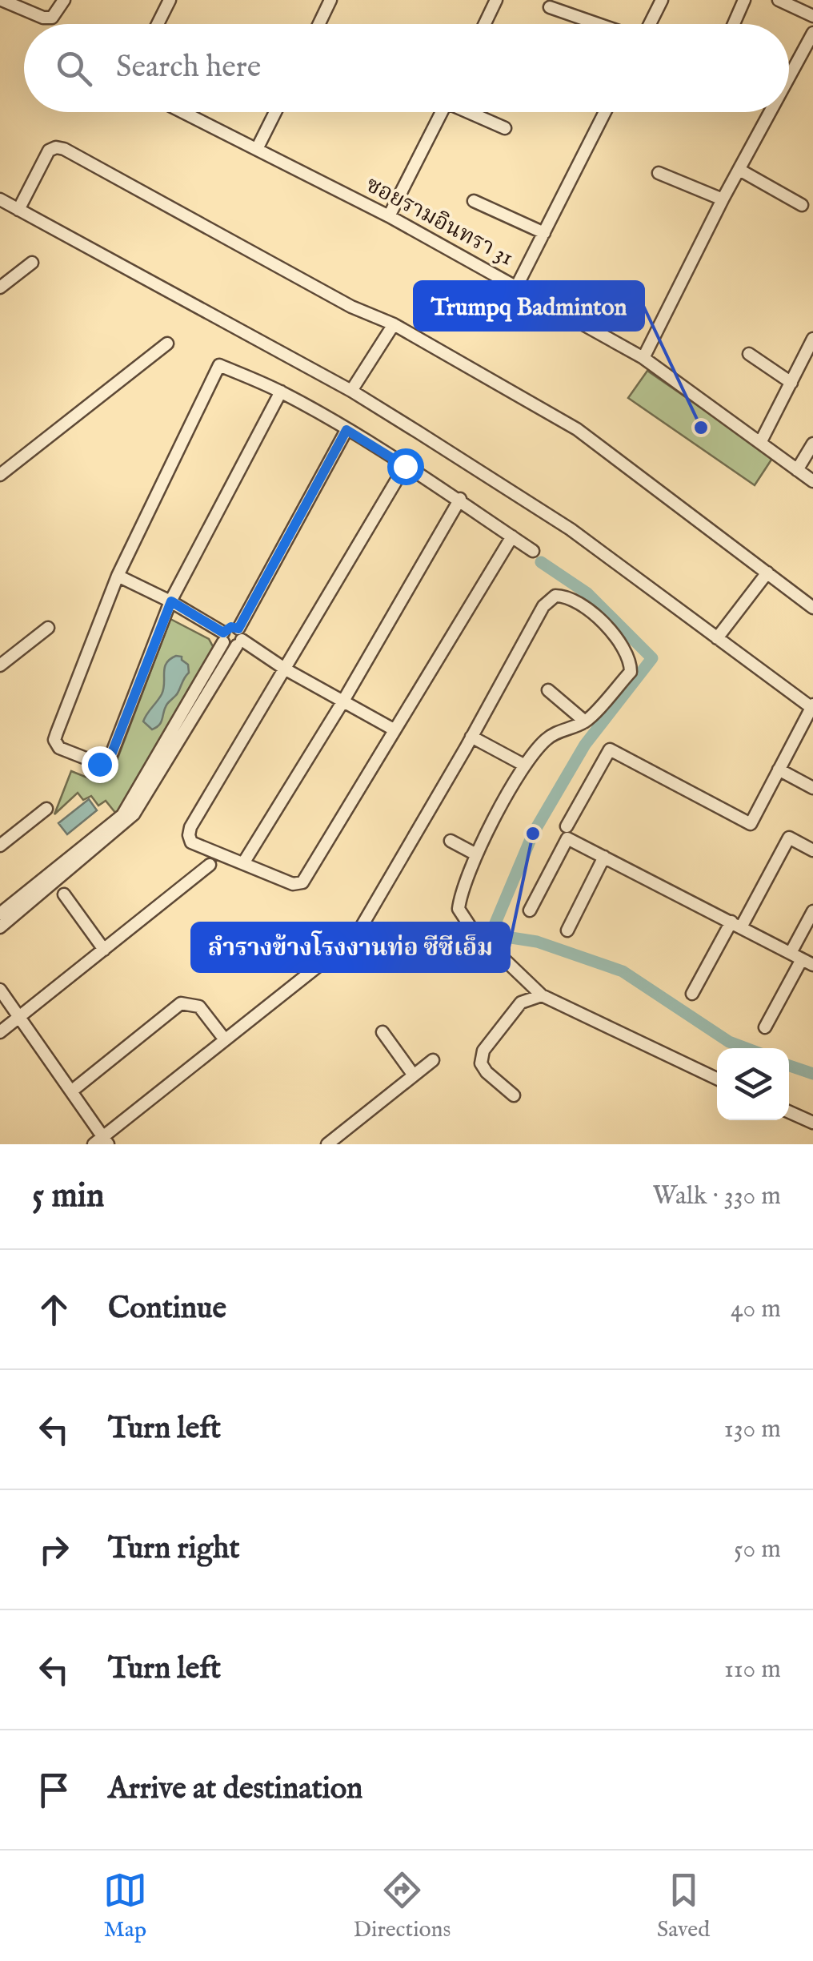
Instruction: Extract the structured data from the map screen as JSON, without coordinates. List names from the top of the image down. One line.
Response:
{"streets":{"street":["ซอยรามอินทรา 31"]},"places":["Trumpq Badminton","ลำรางข้างโรงงานท่อ ซีซีเอ็ม"],"page":{"search":"Search here","heading":["5 min","Walk · 330 m"],"list":[["Continue","40 m"],["Turn left","130 m"],["Turn right","50 m"],["Turn left","110 m"],"Arrive at destination"],"nav":["Map","Directions","Saved"]}}
